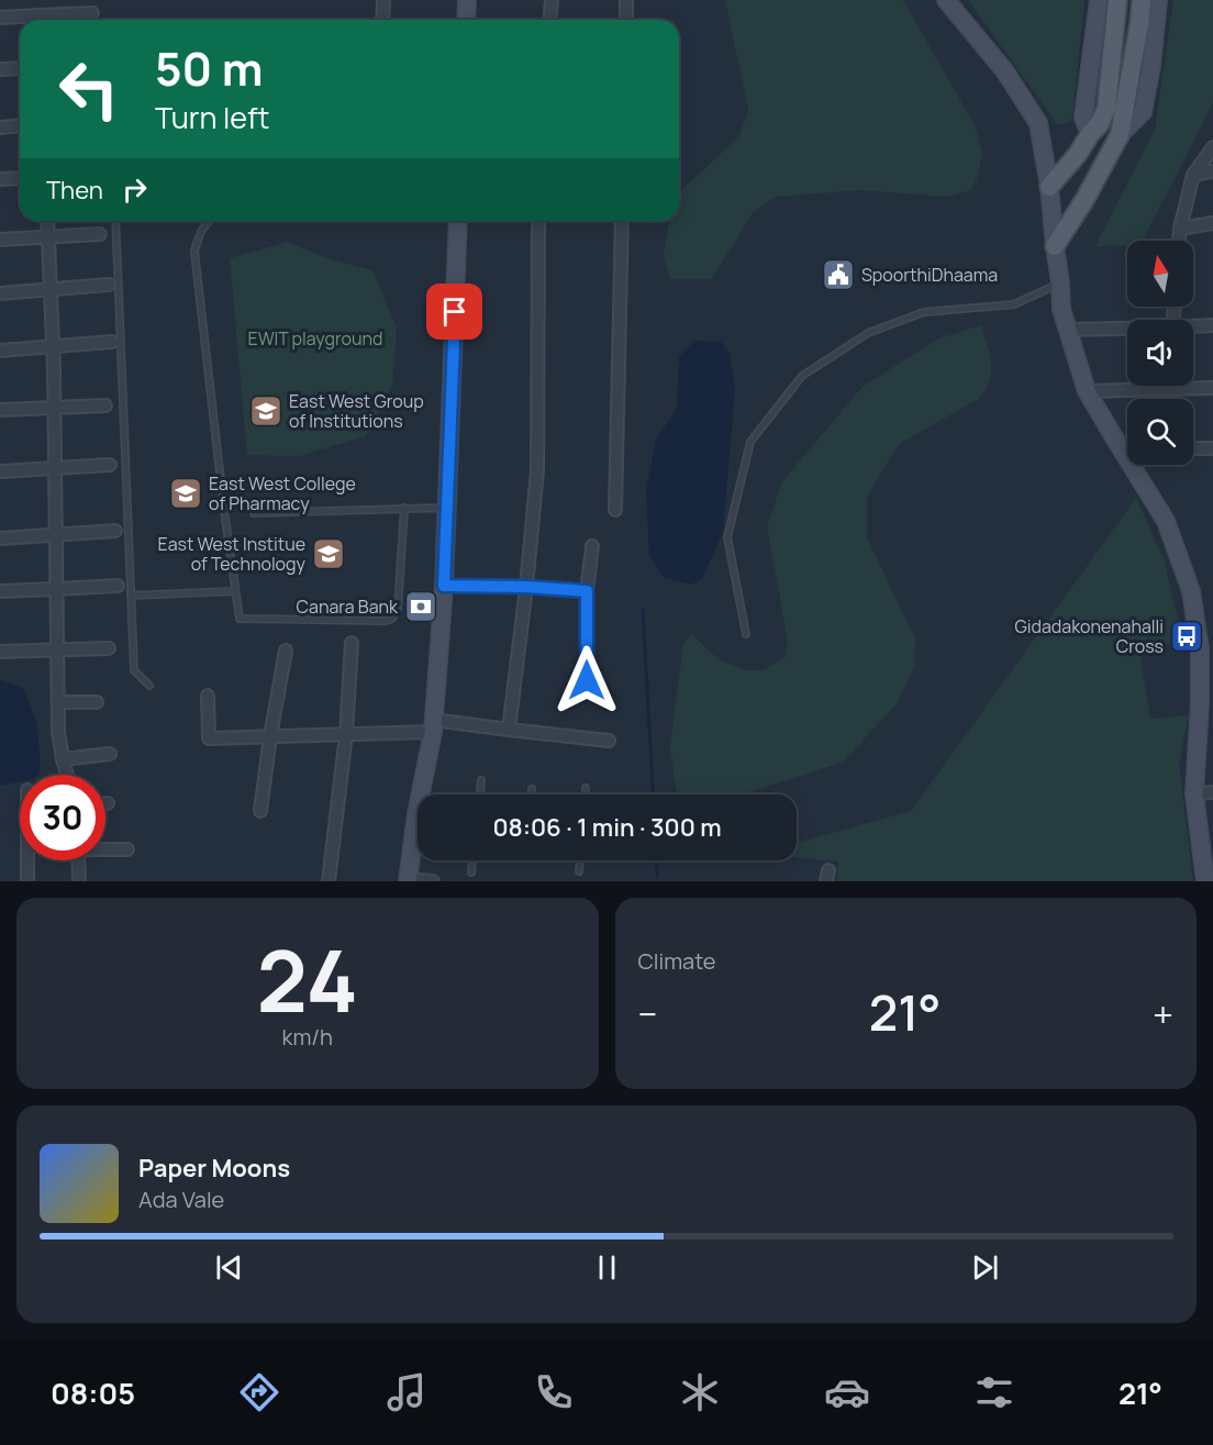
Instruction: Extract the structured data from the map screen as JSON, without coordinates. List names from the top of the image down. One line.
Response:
{"parks":["EWIT playground"],"places":{"public building":["SpoorthiDhaama"],"school or university":["East West Group of Institutions","East West College of Pharmacy","East West Institue of Technology"],"bank":["Canara Bank"],"bus stop":["Gidadakonenahalli Cross"]},"north":"top","page":{"turn":["50 m","Turn left"],"then":"Then","limit":"30","trip":"08:06 · 1 min · 300 m","tile":[["24","km/h"],"Climate"],"heat":["−","21°","+"],"song":["Paper Moons","Ada Vale"],"tabs":["08:05","21°"]}}
